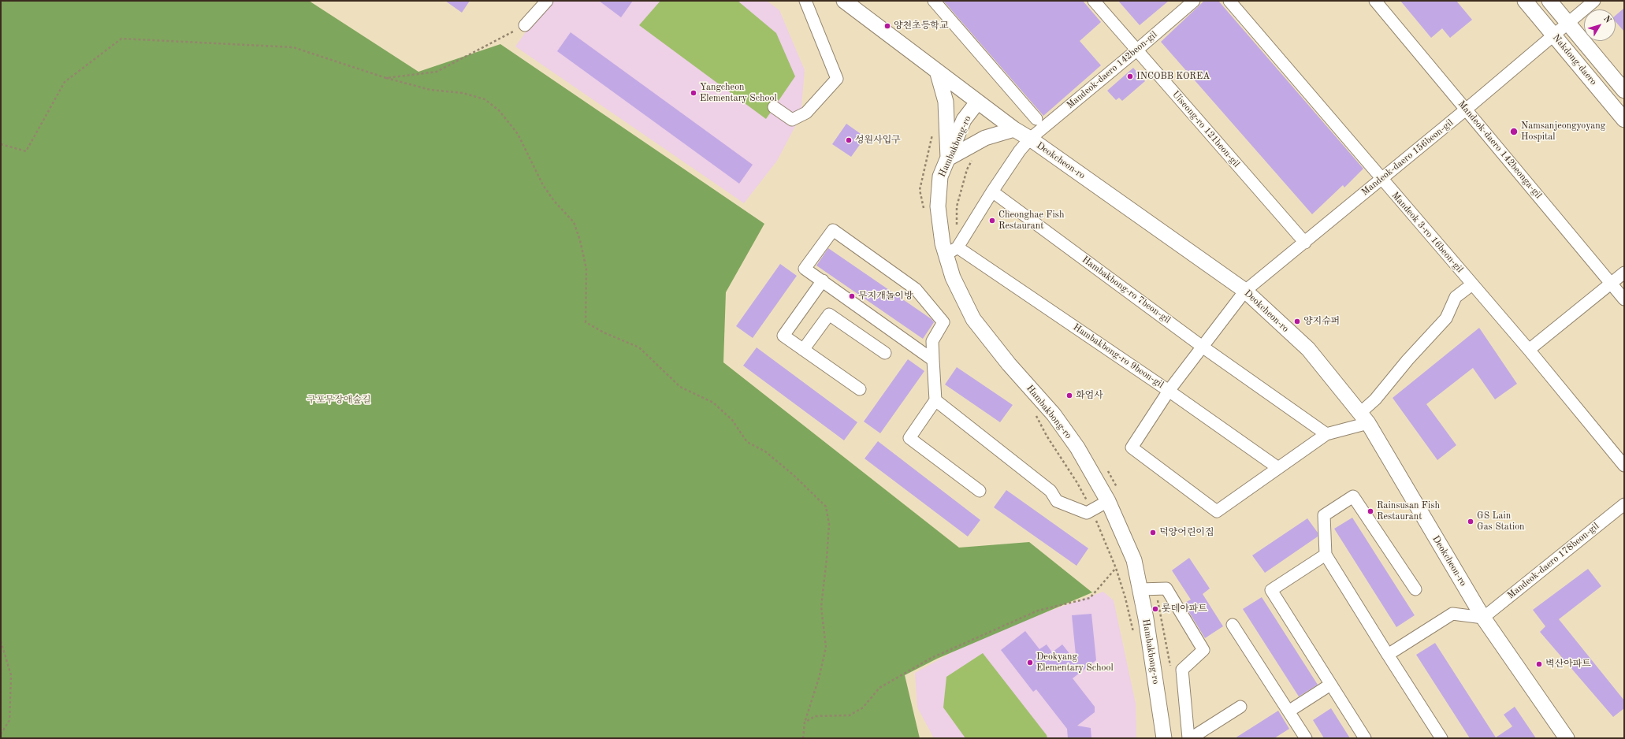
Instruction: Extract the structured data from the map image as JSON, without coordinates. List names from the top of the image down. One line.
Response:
{"streets":{"main road":["Nakdong-daero","Hambakbong-ro","Deokcheon-ro"],"street":["Mandeok-daero 142beon-gil","Uiseong-ro 121beon-gil","Mandeok-daero 142beonga-gil","Mandeok-daero 156beon-gil","Mandeok 3-ro 16beon-gil","Hambakbong-ro 7beon-gil","Hambakbong-ro 9beon-gil","Mandeok-daero 178beon-gil"]},"crossings":[["Nakdong-daero","Mandeok-daero 156beon-gil"],["Mandeok-daero 142beon-gil","Uiseong-ro 121beon-gil"],["Mandeok-daero 142beon-gil","Deokcheon-ro"],["Mandeok-daero 142beon-gil","Hambakbong-ro 7beon-gil"],["Uiseong-ro 121beon-gil","Mandeok-daero 156beon-gil"],["Hambakbong-ro","Deokcheon-ro"],["Hambakbong-ro","Hambakbong-ro 9beon-gil"],["Mandeok-daero 142beonga-gil","Mandeok-daero 156beon-gil"],["Mandeok-daero 156beon-gil","Deokcheon-ro"],["Mandeok-daero 156beon-gil","Mandeok 3-ro 16beon-gil"],["Mandeok-daero 156beon-gil","Hambakbong-ro 7beon-gil"],["Mandeok-daero 156beon-gil","Hambakbong-ro 9beon-gil"],["Deokcheon-ro","Mandeok-daero 178beon-gil"]],"parks":["구포무장애숲길"],"places":["양천초등학교","INCOBB KOREA","Yangcheon Elementary School","Namsanjeongyoyang Hospital","성원사입구","Cheonghae Fish Restaurant","무지개놀이방","양지슈퍼","화엄사","Rainsusan Fish Restaurant","GS Lain Gas Station","덕양어린이집","롯데아파트","Deokyang Elementary School","벽산아파트"],"north":"top right"}
